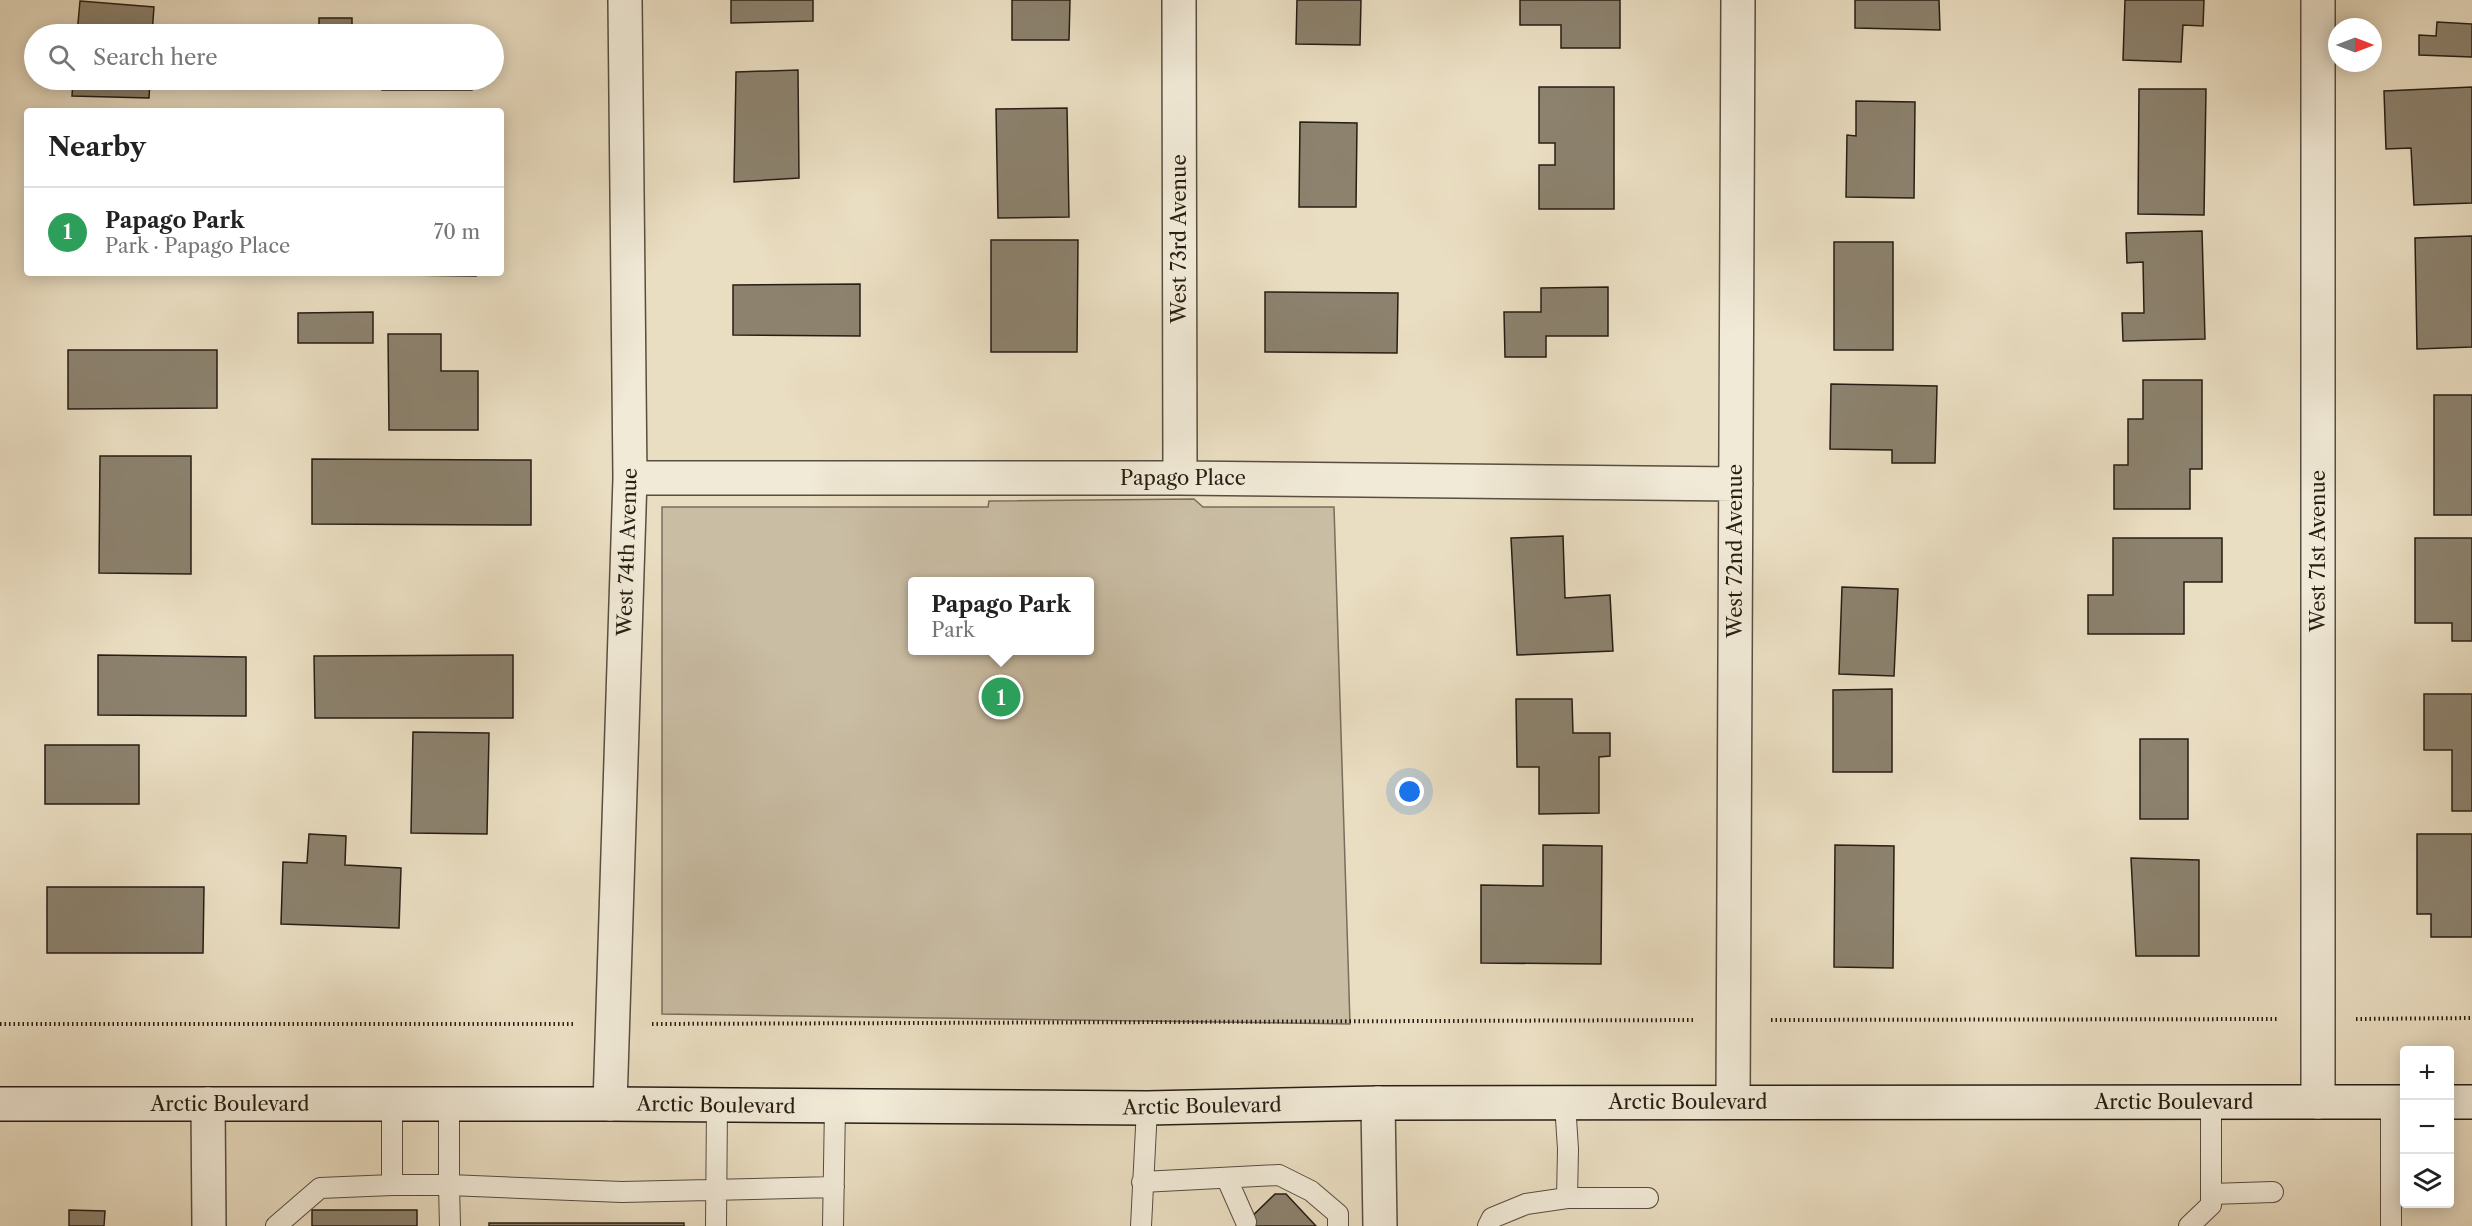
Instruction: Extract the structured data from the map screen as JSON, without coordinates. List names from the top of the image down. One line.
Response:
{"streets":{"street":["West 73rd Avenue","Papago Place","West 72nd Avenue","West 71st Avenue","West 74th Avenue","Arctic Boulevard"]},"crossings":[["West 73rd Avenue","Papago Place"],["Papago Place","West 72nd Avenue"],["Papago Place","West 74th Avenue"],["West 72nd Avenue","Arctic Boulevard"],["West 71st Avenue","Arctic Boulevard"],["West 74th Avenue","Arctic Boulevard"]],"north":"right","page":{"search":"Search here","heading":"Nearby","list":[{"mark":"1","name":"Papago Park","note":"Park · Papago Place","value":"70 m"}],"popup":["Papago Park","Park"],"pins":"1","map_buttons":["+","−"]}}
